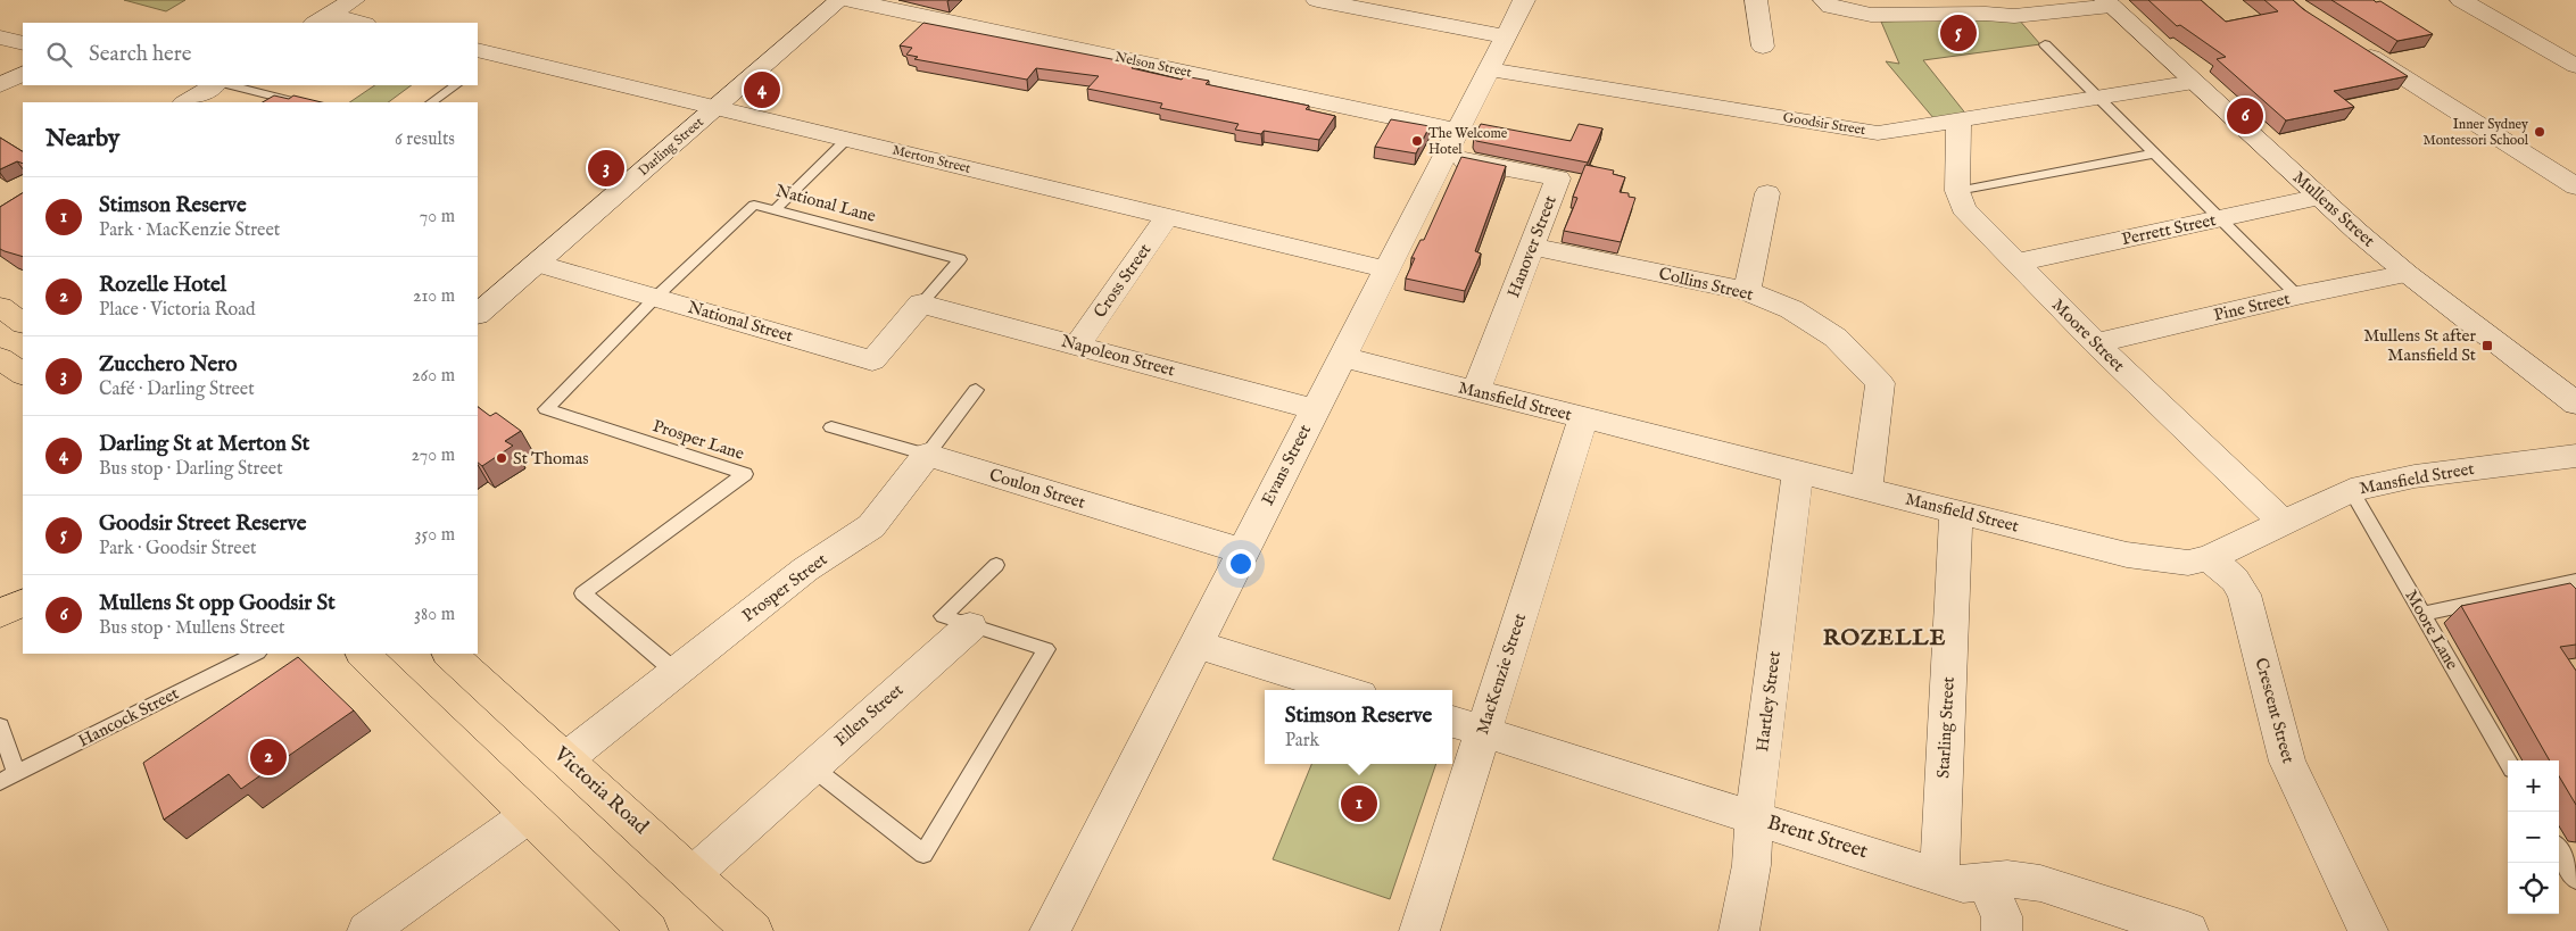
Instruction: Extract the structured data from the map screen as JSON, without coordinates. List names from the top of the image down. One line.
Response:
{"streets":{"main road":["Victoria Road"],"street":["Nelson Street","Goodsir Street","Darling Street","Merton Street","Mullens Street","Perrett Street","Hanover Street","Cross Street","Collins Street","Pine Street","National Street","Moore Street","Napoleon Street","Mansfield Street","Evans Street","Coulon Street","Prosper Street","MacKenzie Street","Hartley Street","Crescent Street","Ellen Street","Starling Street","Brent Street"],"lane":["National Lane","Prosper Lane","Moore Lane","Hancock Street"]},"crossings":[["Nelson Street","Hanover Street"],["Nelson Street","Evans Street"],["Goodsir Street","Mullens Street"],["Goodsir Street","Moore Street"],["Goodsir Street","Evans Street"],["Darling Street","Merton Street"],["Darling Street","National Street"],["Merton Street","Cross Street"],["Merton Street","Evans Street"],["National Lane","National Street"],["National Lane","Napoleon Street"],["National Lane","Prosper Lane"],["Mullens Street","Perrett Street"],["Mullens Street","Pine Street"],["Perrett Street","Moore Street"],["Hanover Street","Collins Street"],["Hanover Street","Mansfield Street"],["Hanover Street","Evans Street"],["Cross Street","Napoleon Street"],["Collins Street","Mansfield Street"],["Pine Street","Moore Street"],["National Street","Napoleon Street"],["National Street","Prosper Lane"],["Moore Street","Mansfield Street"],["Napoleon Street","Evans Street"],["Mansfield Street","Evans Street"],["Mansfield Street","Moore Lane"],["Mansfield Street","MacKenzie Street"],["Mansfield Street","Hartley Street"],["Mansfield Street","Crescent Street"],["Mansfield Street","Starling Street"],["Prosper Lane","Prosper Street"],["Evans Street","Coulon Street"],["Coulon Street","Prosper Street"],["Prosper Street","Victoria Road"],["MacKenzie Street","Brent Street"],["Hartley Street","Brent Street"],["Ellen Street","Victoria Road"],["Starling Street","Brent Street"]],"districts":["ROZELLE"],"places":{"other":["Inner Sydney Montessori School","The Welcome Hotel","St Thomas"],"transit":["Mullens St after Mansfield St"]},"page":{"pins":["5","4","6","3","2","1"],"search":"Search here","heading":["Nearby","6 results"],"list":[{"mark":"1","name":"Stimson Reserve","note":"Park · MacKenzie Street","value":"70 m"},{"mark":"2","name":"Rozelle Hotel","note":"Place · Victoria Road","value":"210 m"},{"mark":"3","name":"Zucchero Nero","note":"Café · Darling Street","value":"260 m"},{"mark":"4","name":"Darling St at Merton St","note":"Bus stop · Darling Street","value":"270 m"},{"mark":"5","name":"Goodsir Street Reserve","note":"Park · Goodsir Street","value":"350 m"},{"mark":"6","name":"Mullens St opp Goodsir St","note":"Bus stop · Mullens Street","value":"380 m"}],"popup":["Stimson Reserve","Park"],"map_buttons":["+","−"]}}
